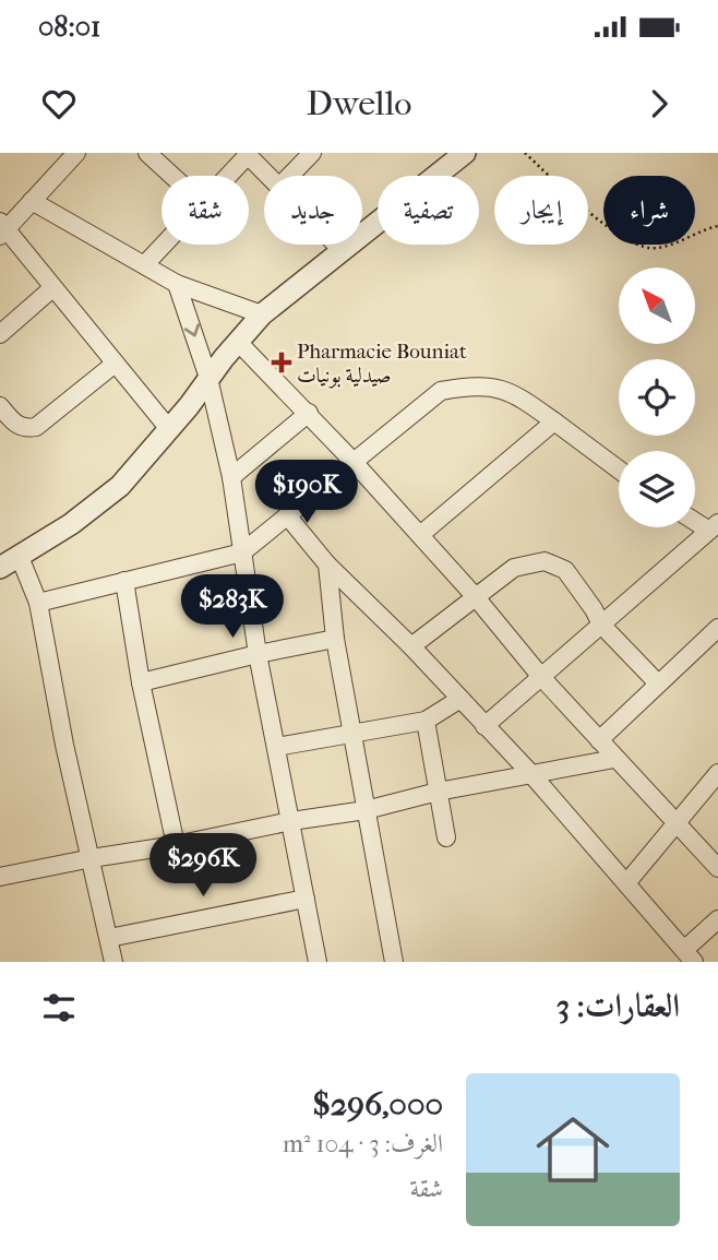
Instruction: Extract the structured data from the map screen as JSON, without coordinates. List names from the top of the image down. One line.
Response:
{"places":{"health":["Pharmacie Bouniat صيدلية بونيات"]},"north":"top left","page":{"status":"08:01","header":"Dwello","chip":["شراء","إيجار","تصفية","جديد","شقة"],"price":["$190K","$283K","$296K"],"heading":"العقارات: 3","list":[{"name":"$296,000","note":"الغرف: 3 · 104 m² · شقة"}]}}
